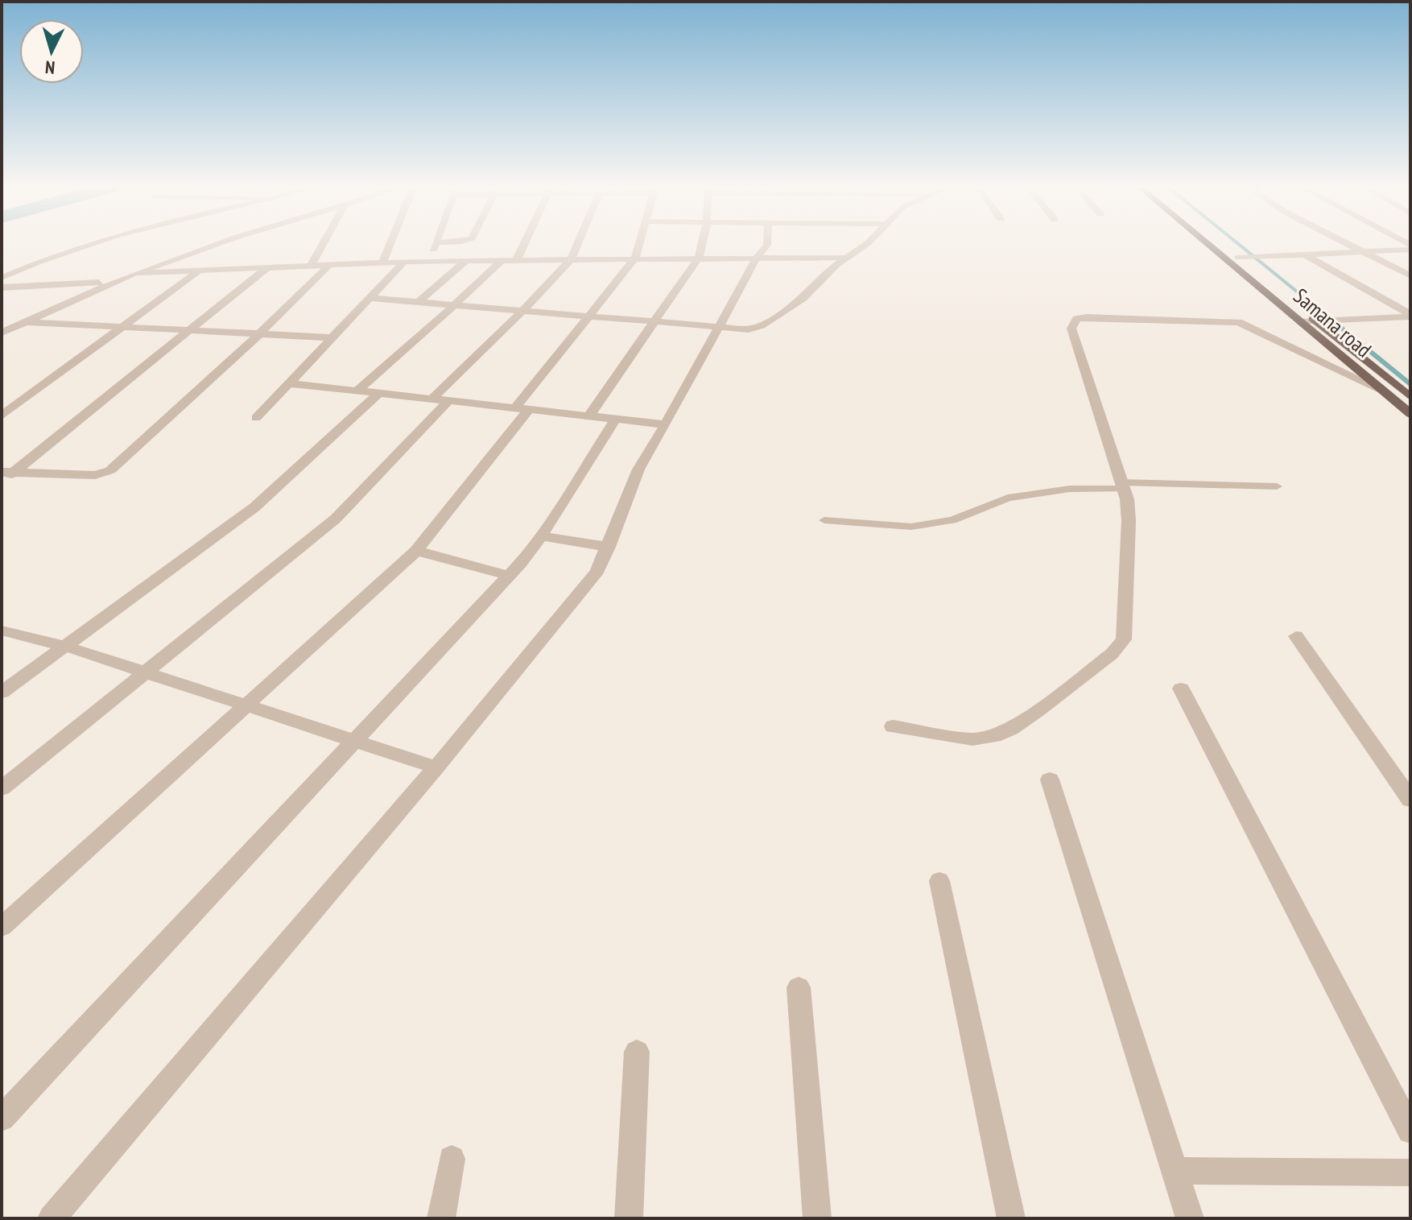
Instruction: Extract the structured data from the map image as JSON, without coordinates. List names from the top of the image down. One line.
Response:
{"streets":{"main road":["Samana road"]},"north":"bottom"}
